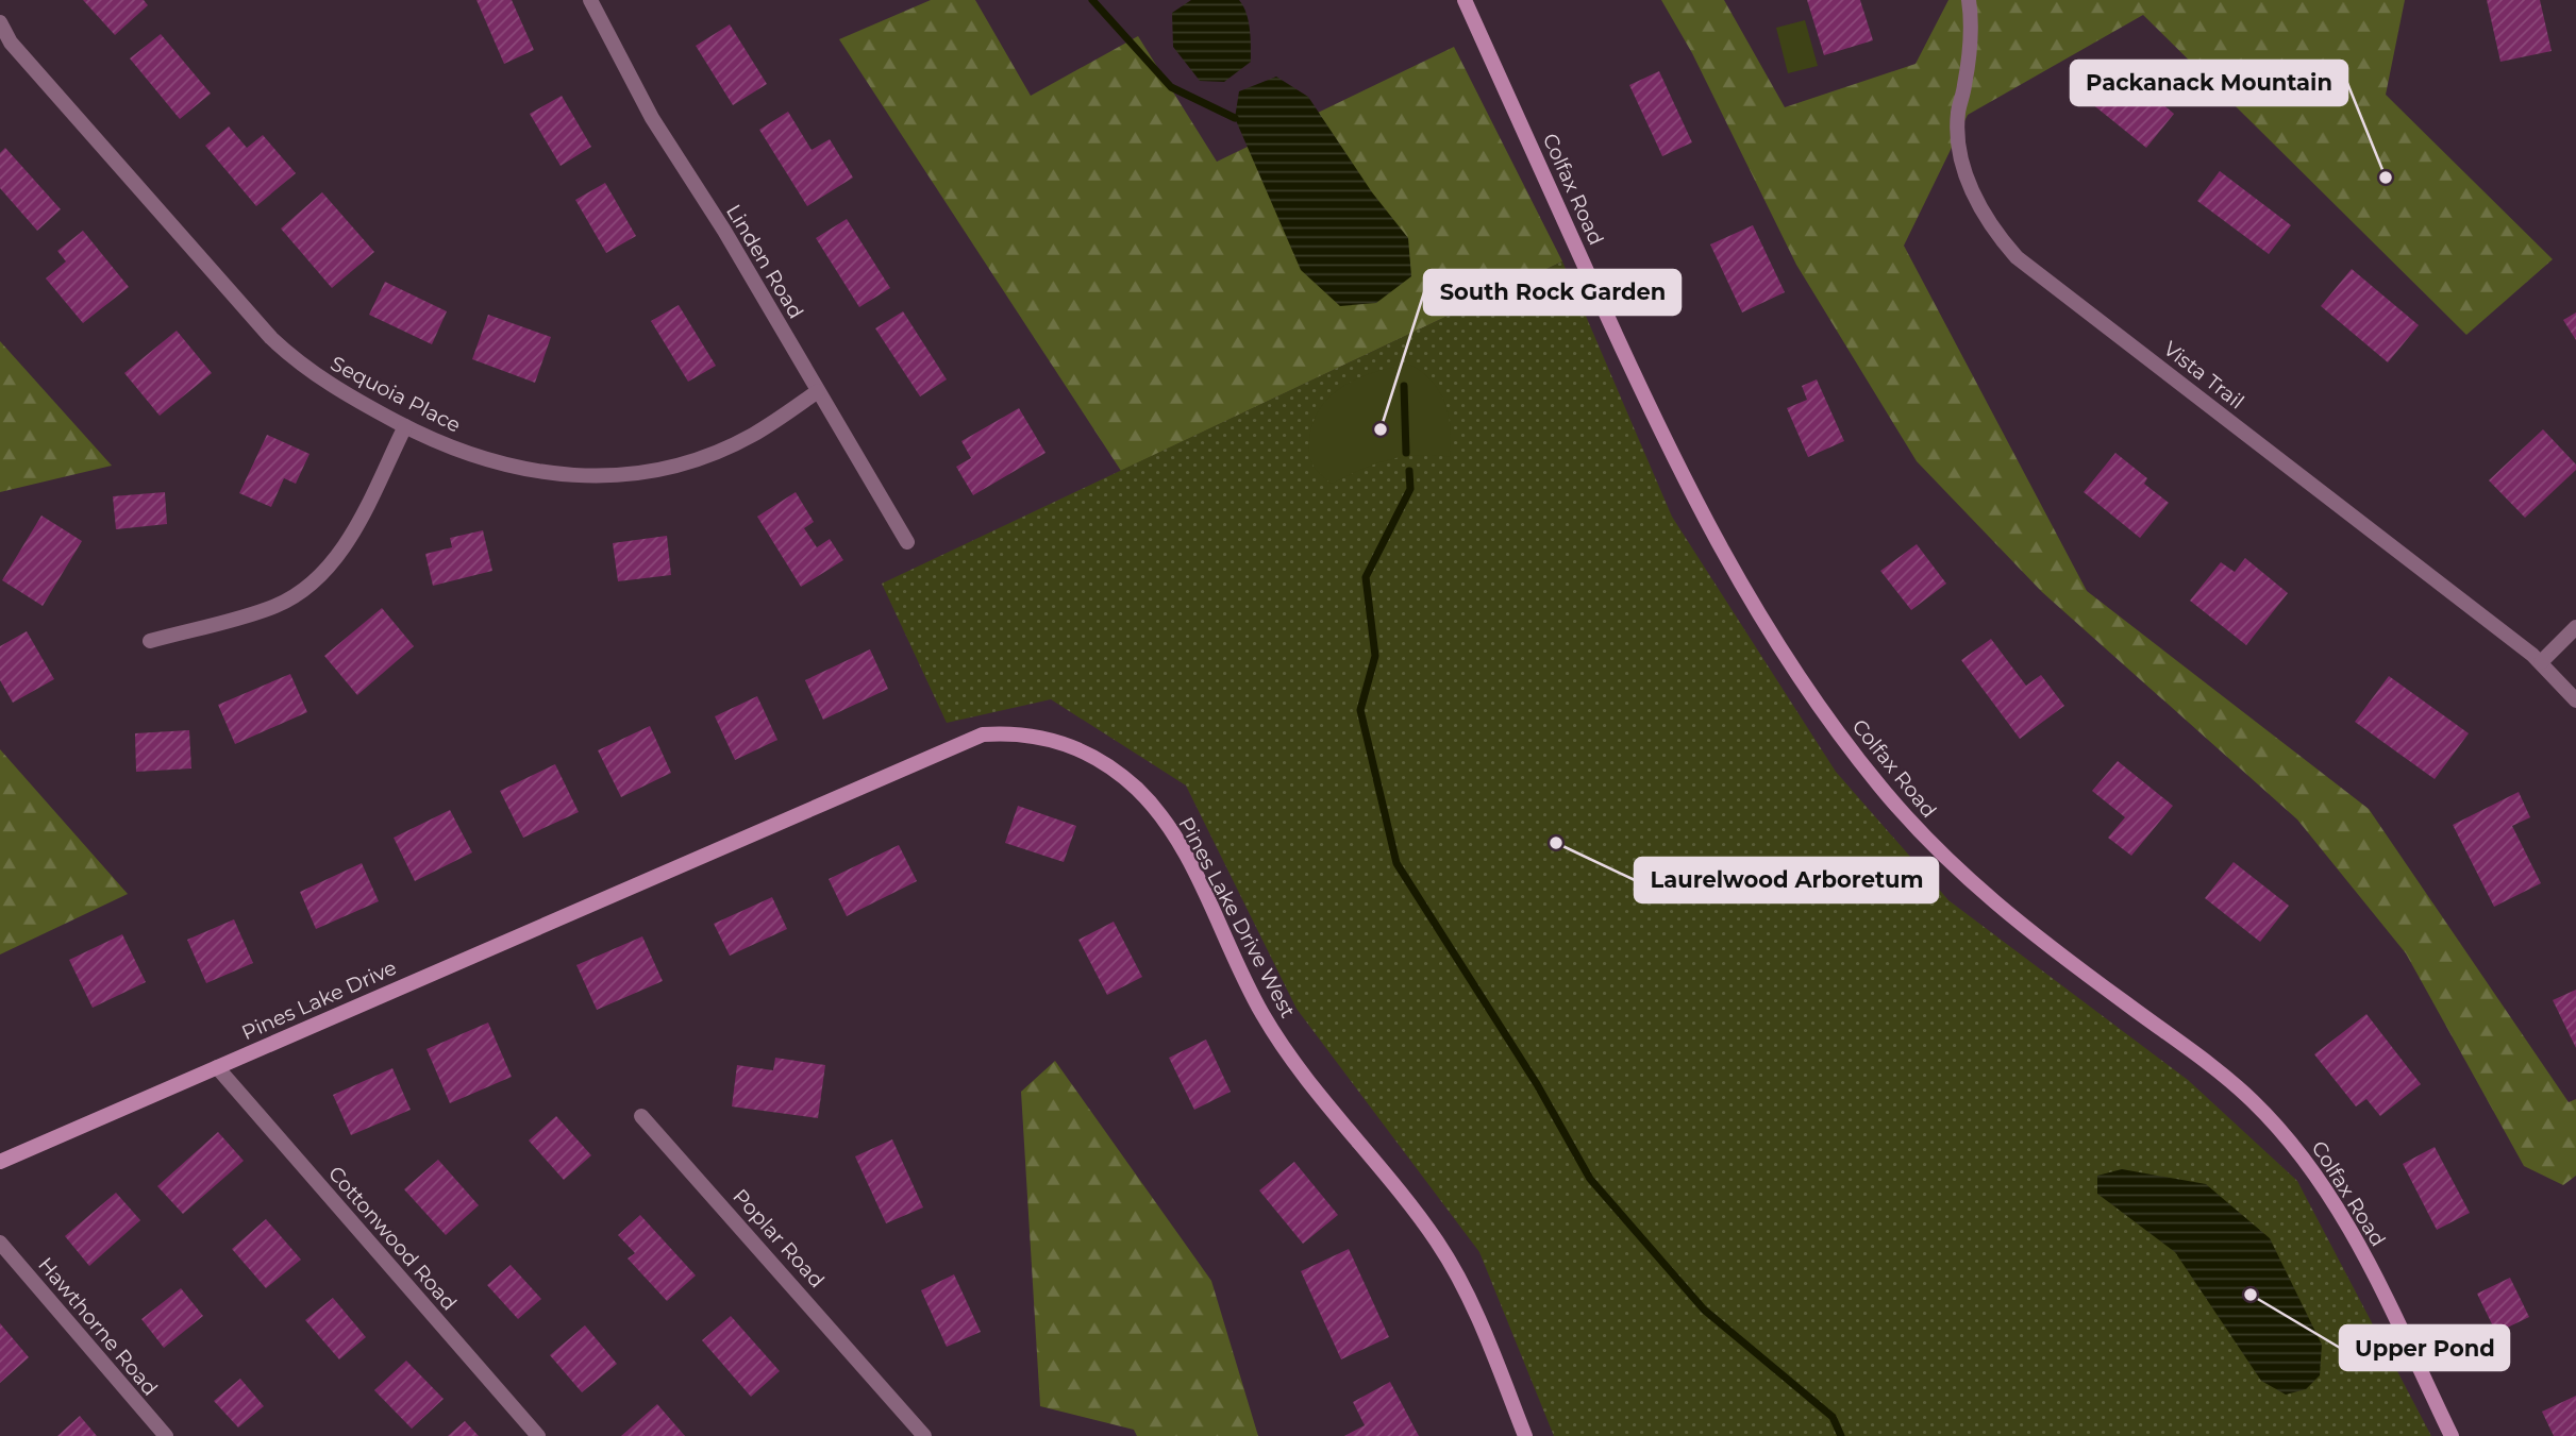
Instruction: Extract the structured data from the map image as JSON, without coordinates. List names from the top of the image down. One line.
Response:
{"streets":{"street":["Colfax Road","Linden Road","Vista Trail","Sequoia Place","Pines Lake Drive West","Pines Lake Drive","Cottonwood Road","Poplar Road","Hawthorne Road"]},"crossings":[["Linden Road","Sequoia Place"],["Pines Lake Drive West","Pines Lake Drive"],["Pines Lake Drive","Cottonwood Road"]],"places":["Packanack Mountain","South Rock Garden","Laurelwood Arboretum","Upper Pond"]}
